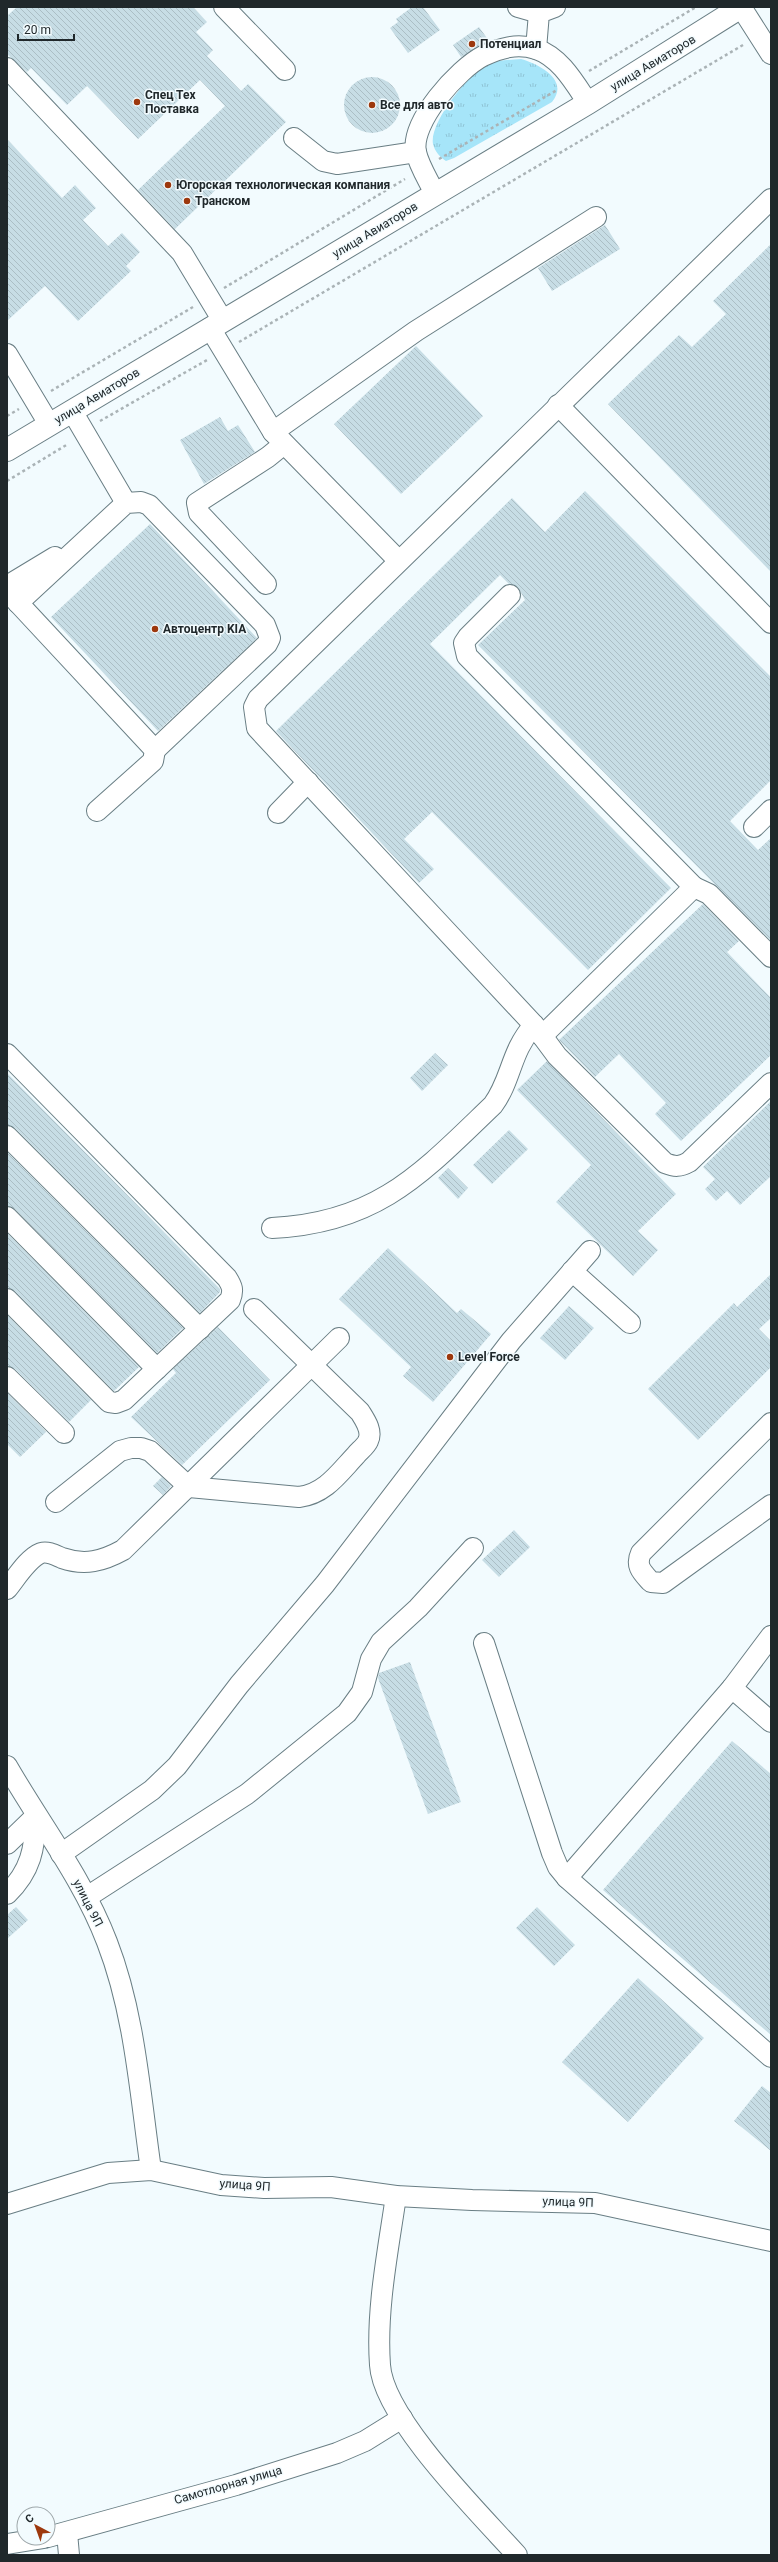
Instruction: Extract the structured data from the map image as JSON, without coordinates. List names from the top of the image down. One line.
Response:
{"streets":{"main road":["улица Авиаторов"],"street":["улица 9П","Самотлорная улица"]},"places":["Потенциал","Спец Тех Поставка","Все для авто","Югорская технологическая компания","Транском","Автоцентр KIA","Level Force"],"scale_bar":"20 m","north":"top left"}
